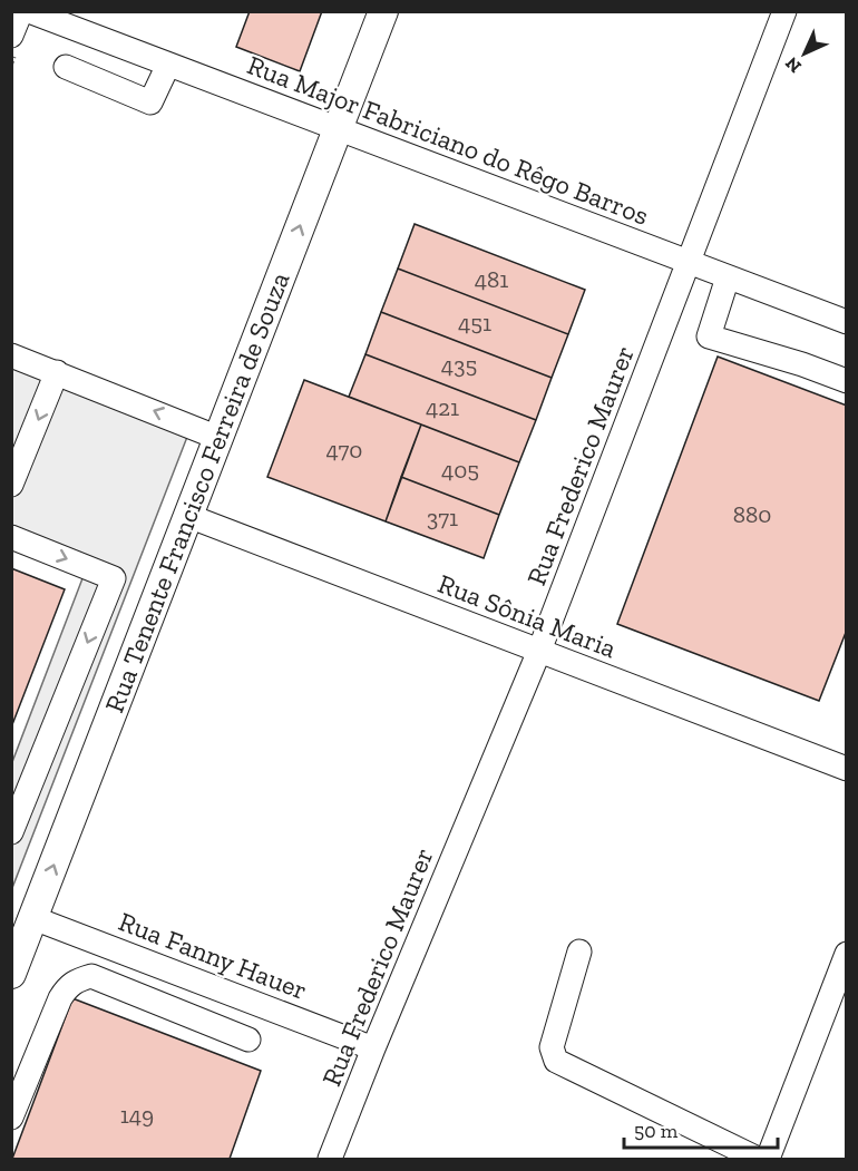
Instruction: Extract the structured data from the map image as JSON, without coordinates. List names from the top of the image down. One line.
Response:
{"streets":{"main road":["Rua Tenente Francisco Ferreira de Souza"],"street":["Rua Major Fabriciano do Rêgo Barros","Rua Frederico Maurer","Rua Sônia Maria","Rua Fanny Hauer"]},"crossings":[["Rua Major Fabriciano do Rêgo Barros","Rua Frederico Maurer"],["Rua Major Fabriciano do Rêgo Barros","Rua Tenente Francisco Ferreira de Souza"],["Rua Frederico Maurer","Rua Sônia Maria"],["Rua Frederico Maurer","Rua Fanny Hauer"],["Rua Tenente Francisco Ferreira de Souza","Rua Sônia Maria"],["Rua Tenente Francisco Ferreira de Souza","Rua Fanny Hauer"]],"one_way":["Rua Tenente Francisco Ferreira de Souza"],"house_numbers":["481","451","435","421","470","405","880","371","149"],"scale_bar":"50 m","north":"bottom left"}
